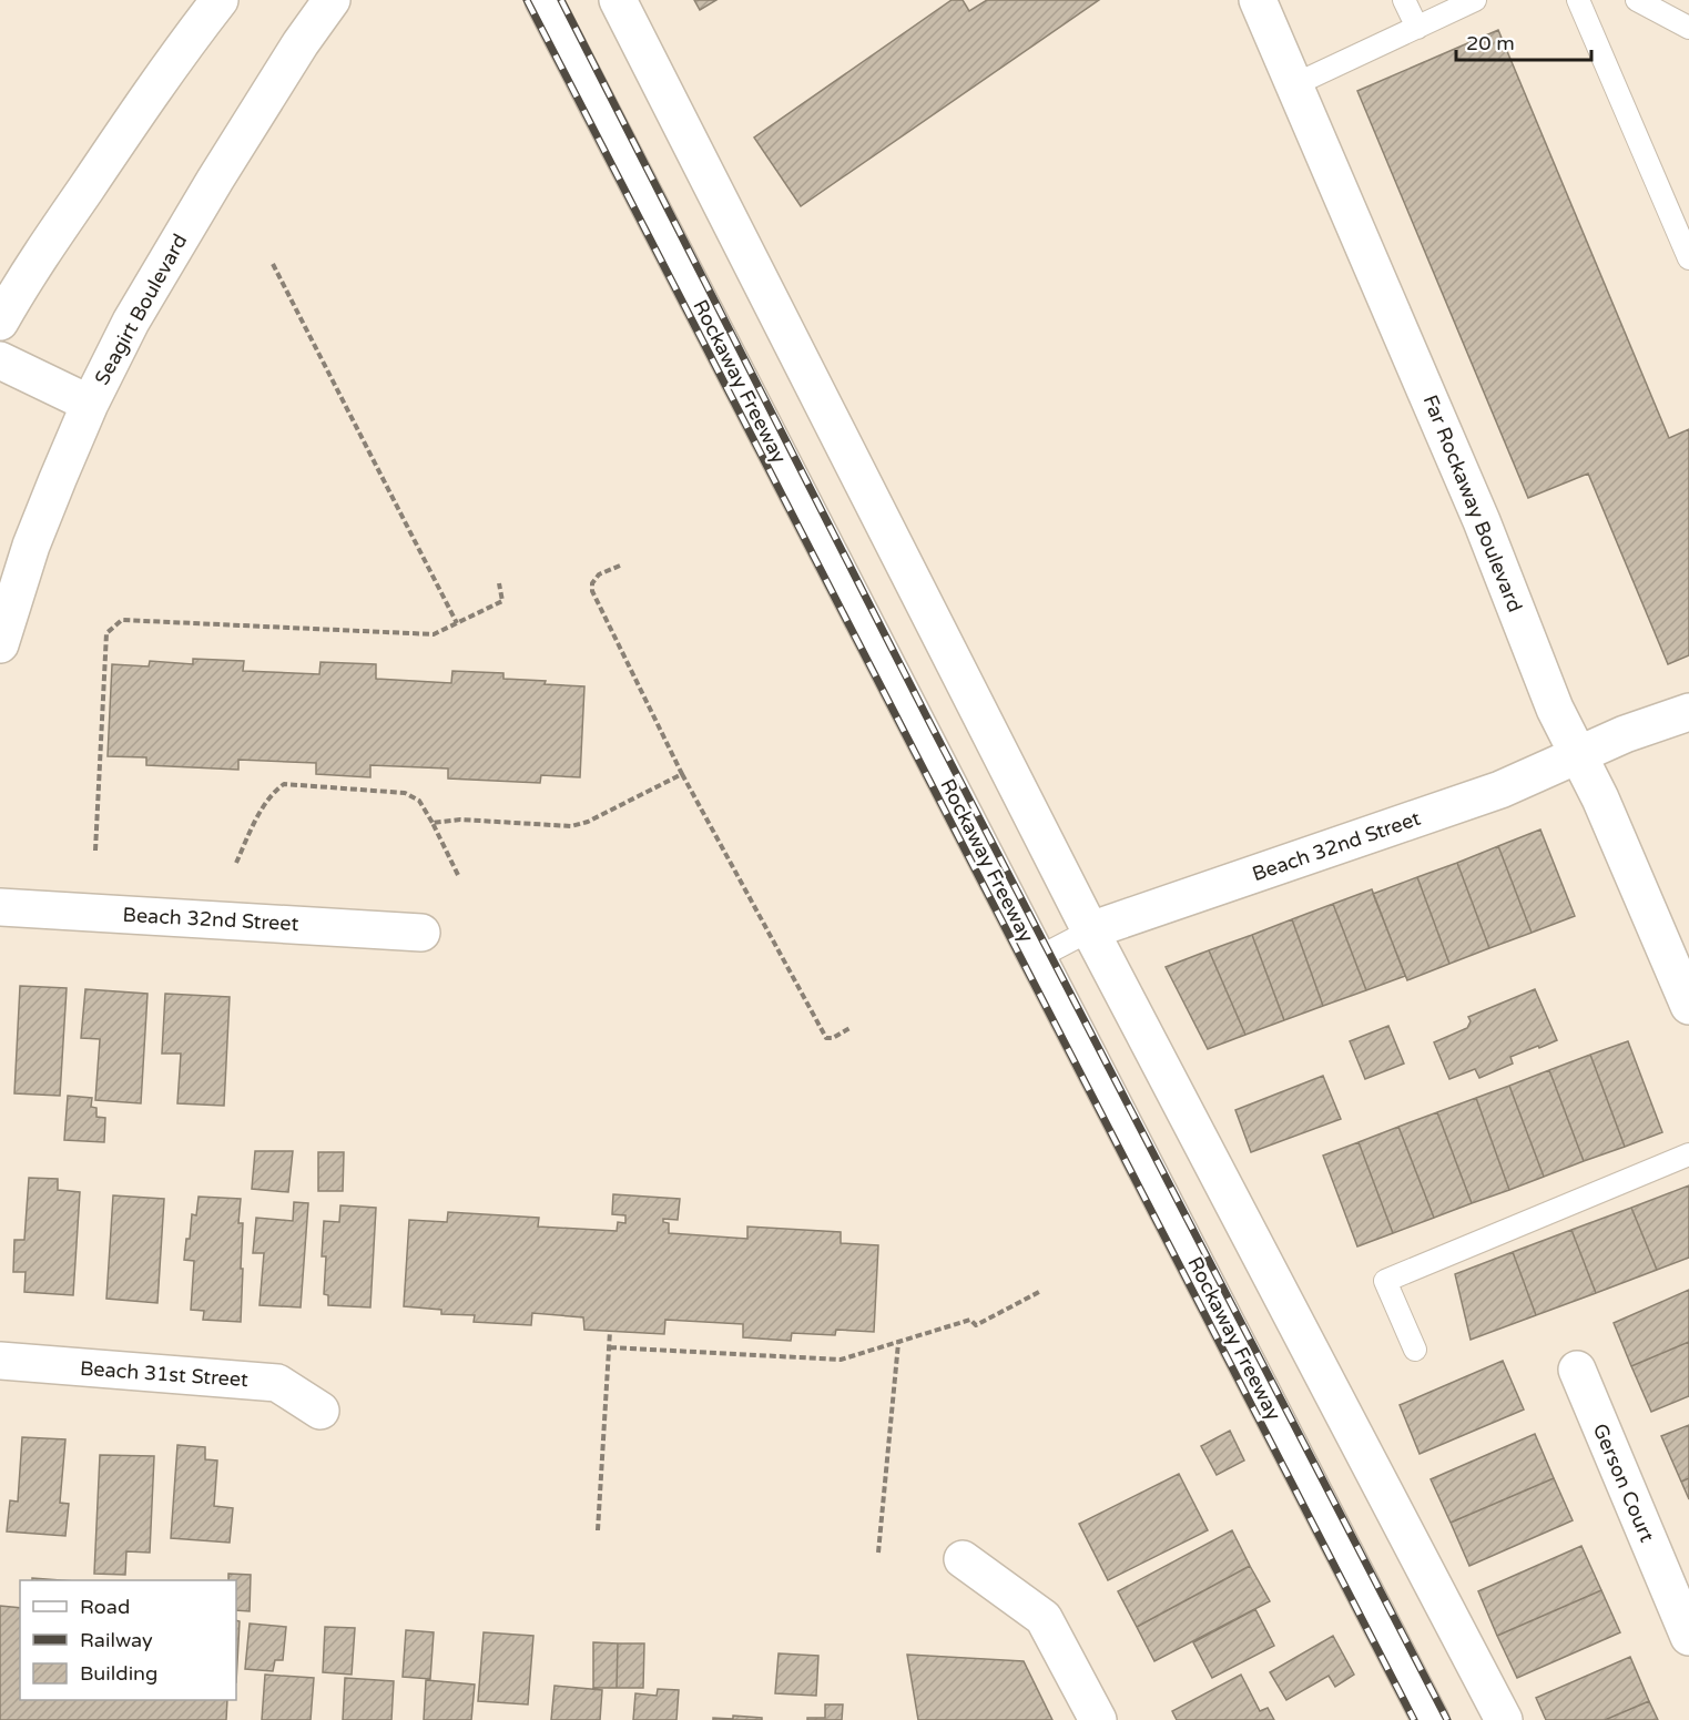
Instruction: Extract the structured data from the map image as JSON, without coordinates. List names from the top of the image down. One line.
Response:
{"streets":{"street":["Seagirt Boulevard","Rockaway Freeway","Far Rockaway Boulevard","Beach 32nd Street","Beach 31st Street","Gerson Court"]},"crossings":[["Far Rockaway Boulevard","Beach 32nd Street"]],"legend":["Road","Railway","Building"],"scale_bar":"20 m"}
